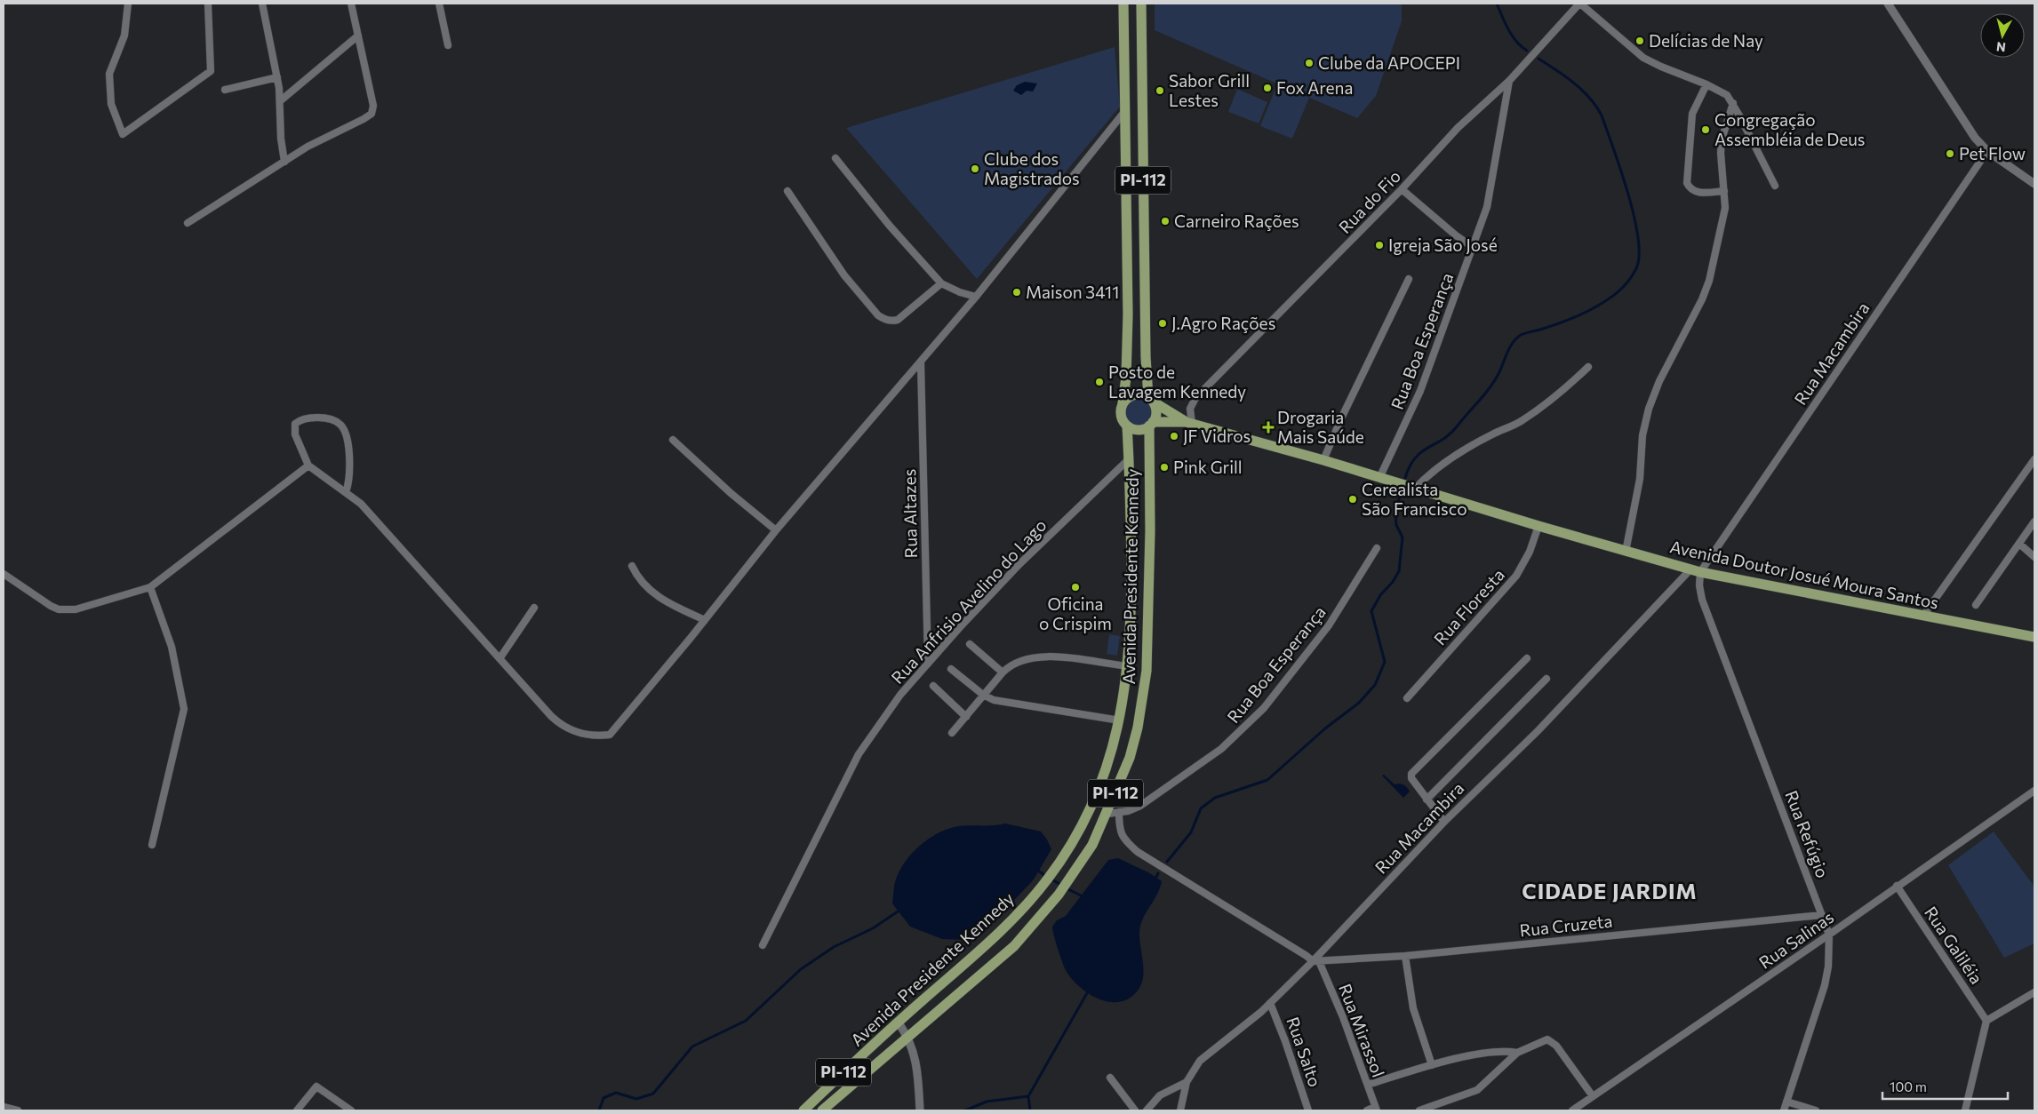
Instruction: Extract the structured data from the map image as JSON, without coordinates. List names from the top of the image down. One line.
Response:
{"streets":{"main road":["PI-112","Avenida Doutor Josué Moura Santos","Avenida Presidente Kennedy"],"street":["Rua do Fio","Rua Boa Esperança","Rua Macambira","Rua Altazes","Rua Anfrisio Avelino do Lago","Rua Floresta","Rua Refúgio","Rua Cruzeta","Rua Salinas","Rua Galiléia","Rua Mirassol","Rua Salto"]},"crossings":[["Rua do Fio","Rua Boa Esperança"],["Rua do Fio","Avenida Doutor Josué Moura Santos"],["Rua Boa Esperança","Avenida Doutor Josué Moura Santos"],["Rua Boa Esperança","Avenida Presidente Kennedy"],["Rua Macambira","Avenida Doutor Josué Moura Santos"],["Rua Macambira","Rua Refúgio"],["Rua Macambira","Rua Cruzeta"],["Rua Macambira","Rua Mirassol"],["Rua Macambira","Rua Salto"],["Rua Altazes","Rua Anfrisio Avelino do Lago"],["Avenida Doutor Josué Moura Santos","Rua Floresta"],["Avenida Doutor Josué Moura Santos","Rua Refúgio"],["Avenida Presidente Kennedy","Rua Anfrisio Avelino do Lago"],["Rua Refúgio","Rua Cruzeta"],["Rua Refúgio","Rua Salinas"],["Rua Cruzeta","Rua Mirassol"],["Rua Salinas","Rua Galiléia"]],"districts":["CIDADE JARDIM"],"places":{"other":["Delícias de Nay","Clube da APOCEPI","Fox Arena","Sabor Grill Lestes","Congregação Assembléia de Deus","Pet Flow","Clube dos Magistrados","Carneiro Rações","Igreja São José","Maison 3411","J.Agro Rações","Posto de Lavagem Kennedy","JF Vidros","Pink Grill","Cerealista São Francisco","Oficina o Crispim"],"health":["Drogaria Mais Saúde"]},"scale_bar":"100 m","north":"bottom"}
